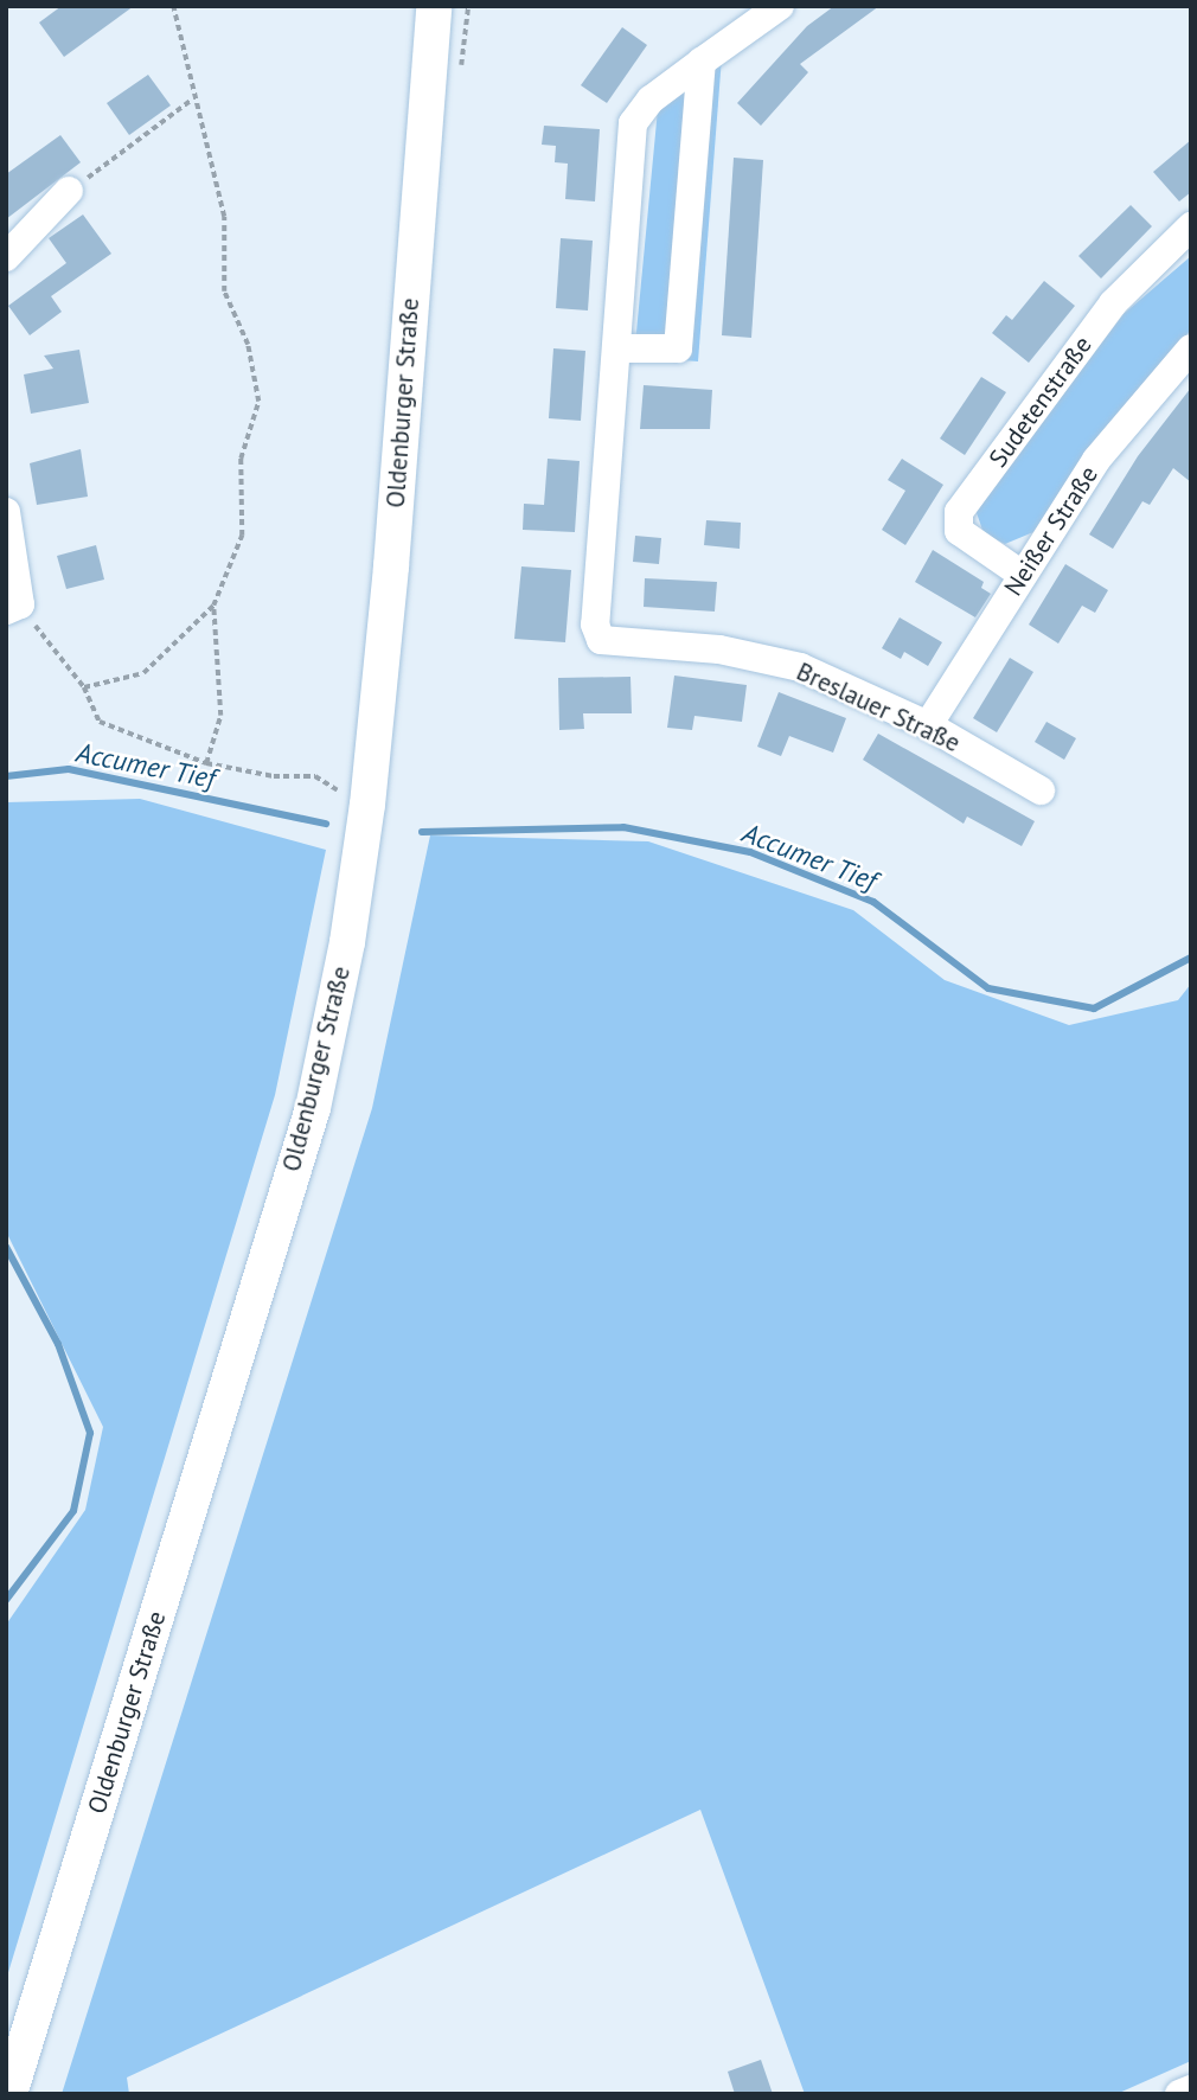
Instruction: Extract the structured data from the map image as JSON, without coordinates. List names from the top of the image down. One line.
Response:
{"streets":{"main road":["Oldenburger Straße"],"street":["Sudetenstraße","Neißer Straße","Breslauer Straße"]},"crossings":[["Sudetenstraße","Neißer Straße"],["Neißer Straße","Breslauer Straße"]],"water":["Accumer Tief"]}
